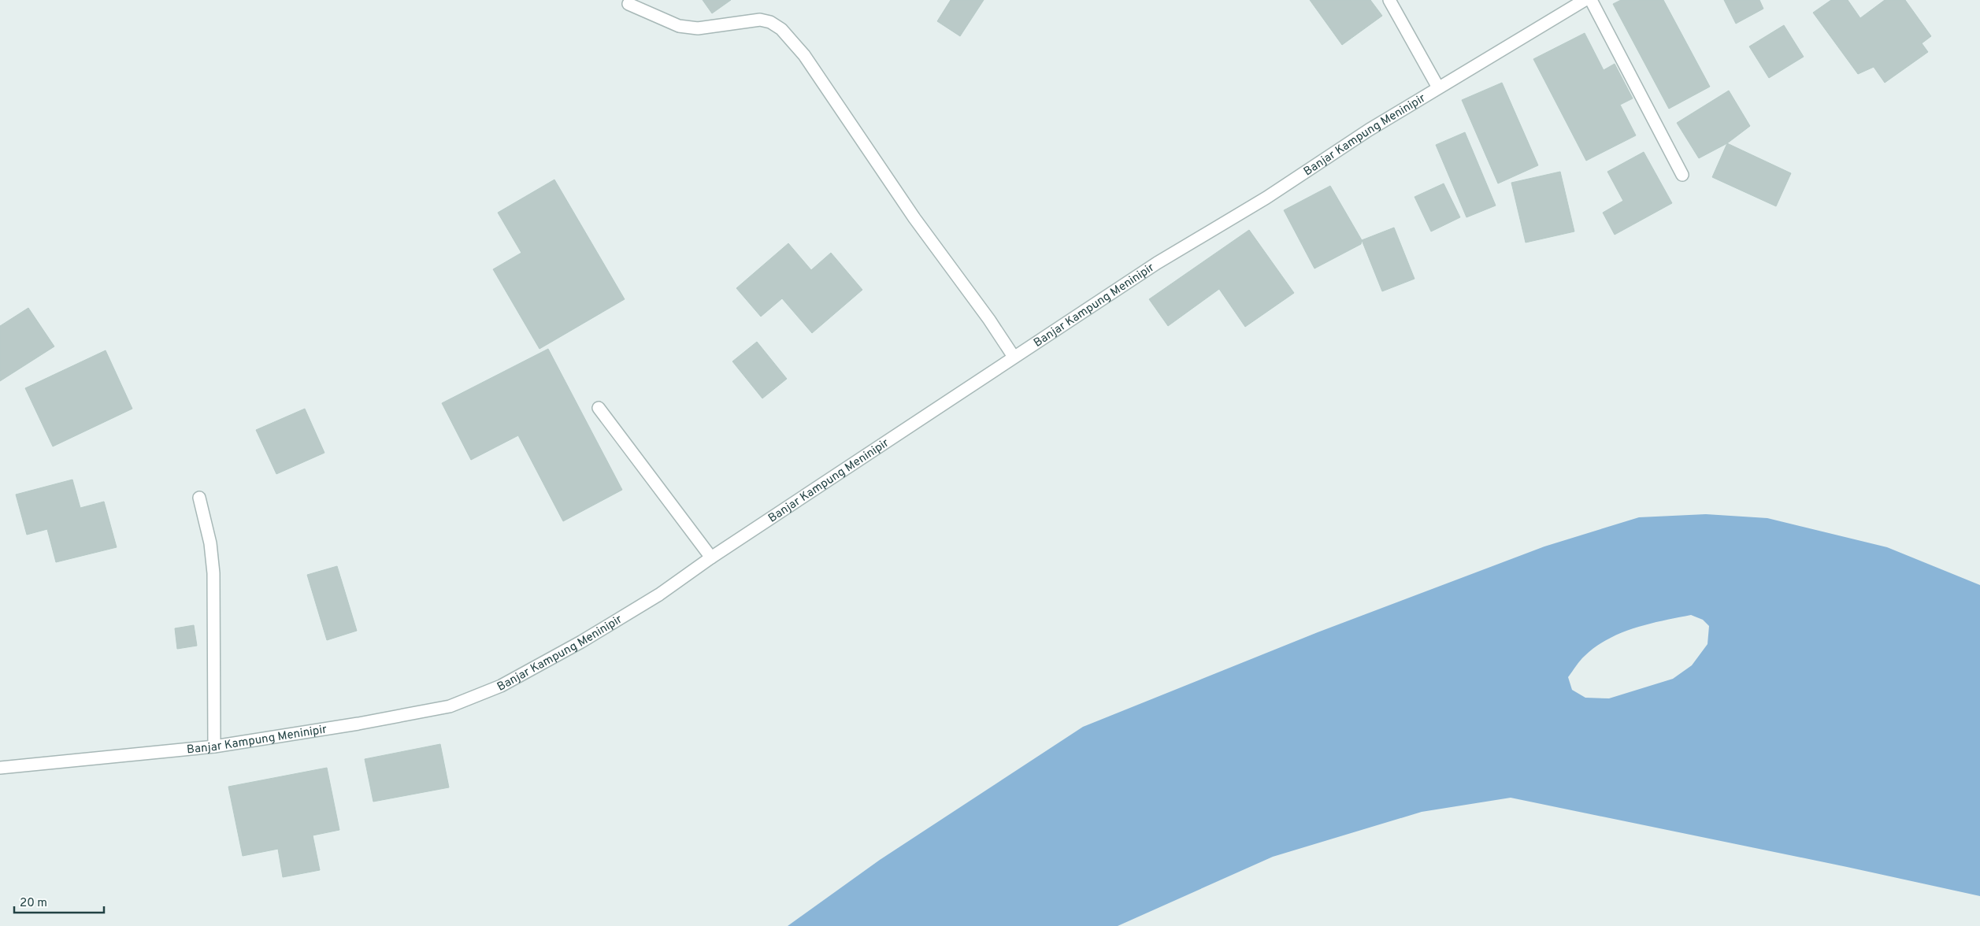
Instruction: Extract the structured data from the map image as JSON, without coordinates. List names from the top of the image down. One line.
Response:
{"streets":{"street":["Banjar Kampung Meninipir"]},"scale_bar":"20 m"}
